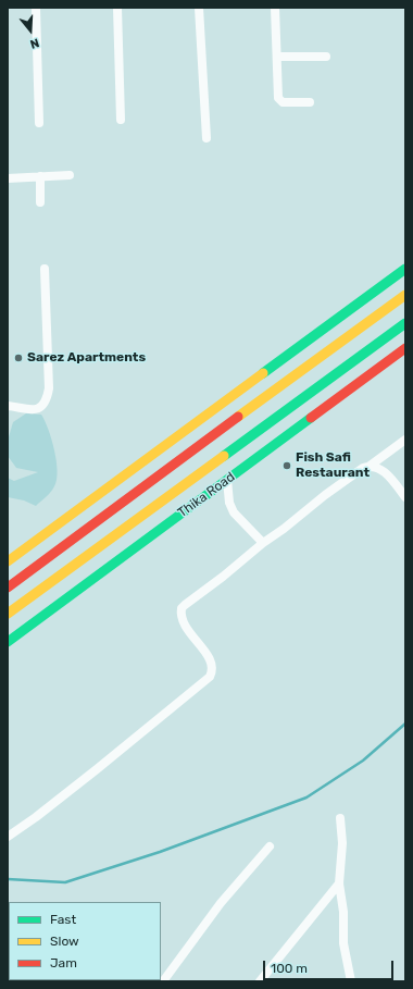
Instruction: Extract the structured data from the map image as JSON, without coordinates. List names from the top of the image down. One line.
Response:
{"streets":{"main road":["Thika Road"]},"places":["Sarez Apartments","Fish Safi Restaurant"],"legend":["Fast","Slow","Jam"],"scale_bar":"100 m","north":"bottom"}
